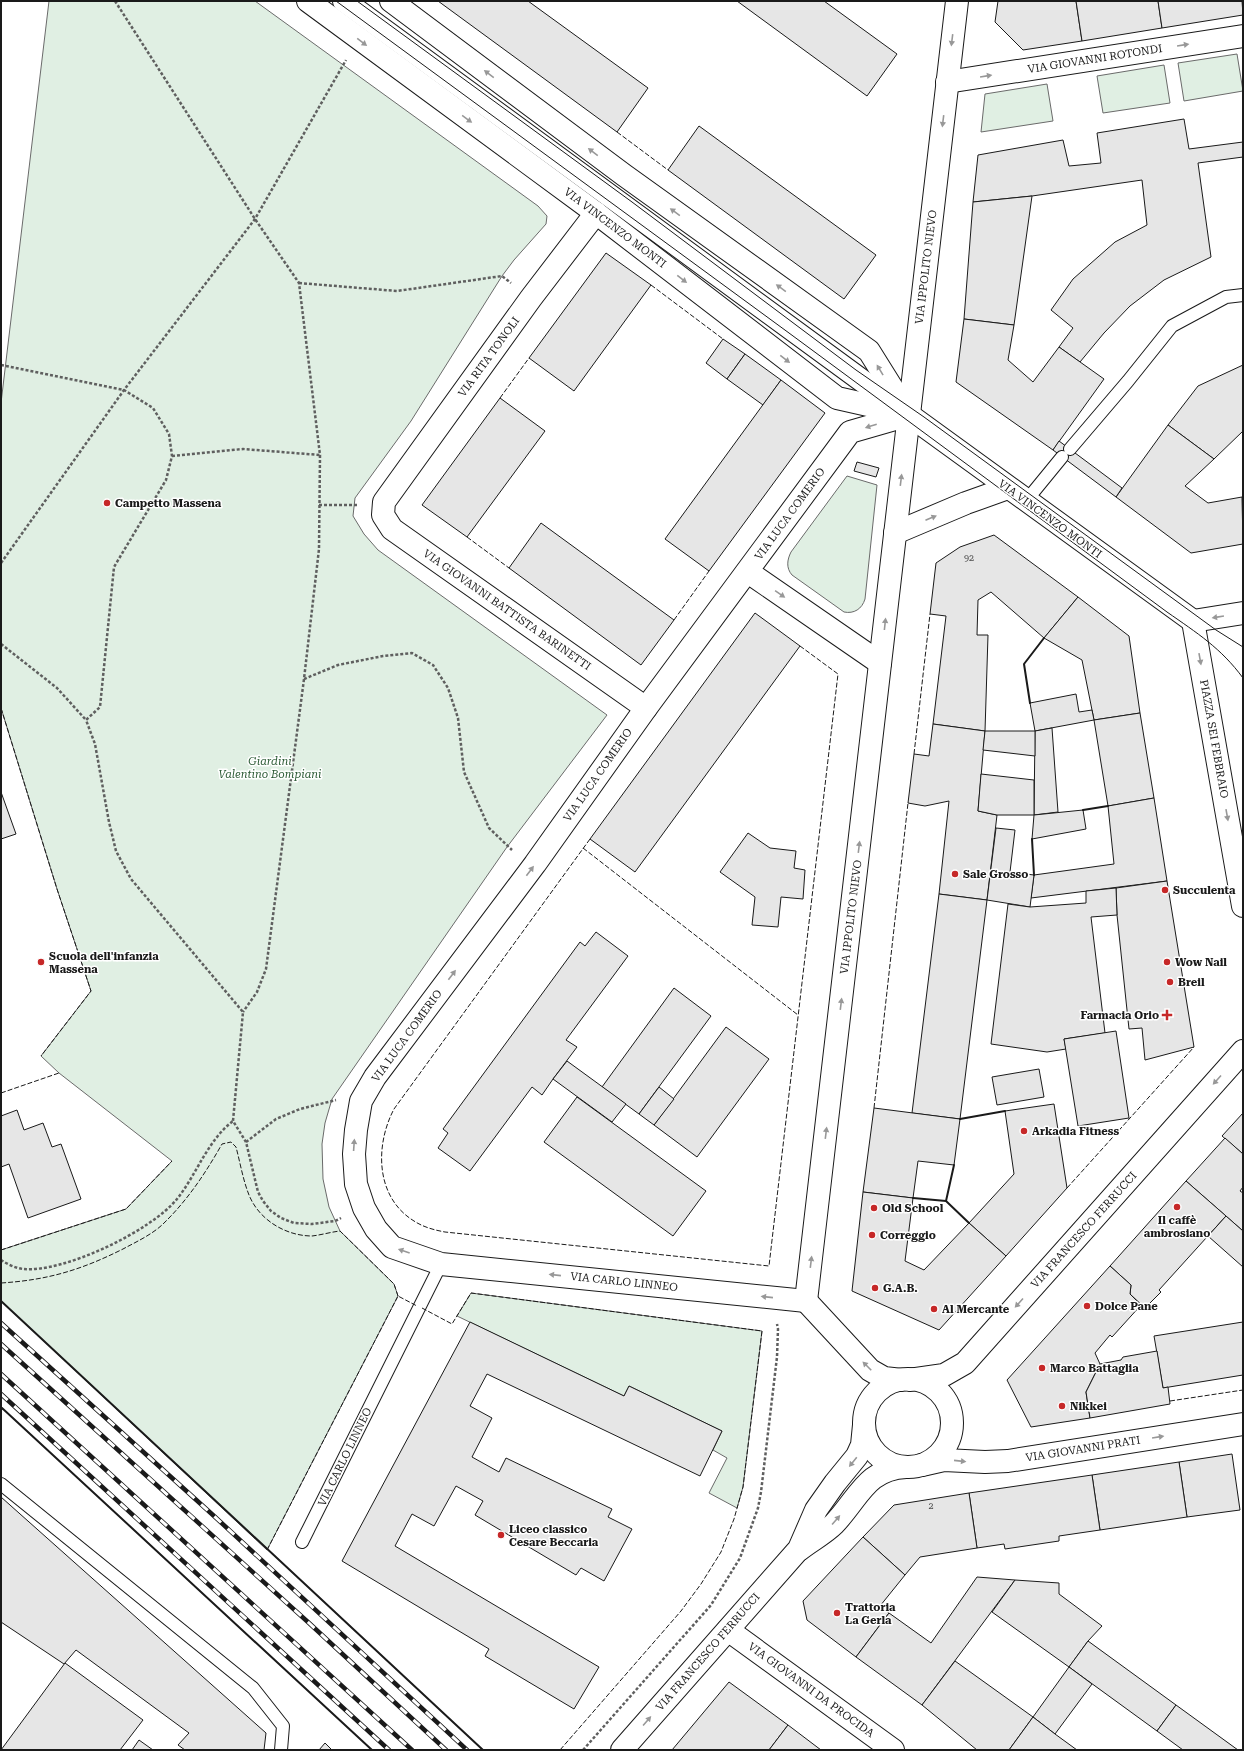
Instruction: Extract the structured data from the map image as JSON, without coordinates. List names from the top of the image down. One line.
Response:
{"streets":{"street":["VIA GIOVANNI ROTONDI","VIA VINCENZO MONTI","VIA IPPOLITO NIEVO","VIA RITA TONOLI","VIA LUCA COMERIO","VIA GIOVANNI BATTISTA BARINETTI","PIAZZA SEI FEBBRAIO","VIA FRANCESCO FERRUCCI","VIA CARLO LINNEO","VIA GIOVANNI PRATI","VIA GIOVANNI DA PROCIDA"]},"crossings":[["VIA GIOVANNI ROTONDI","VIA IPPOLITO NIEVO"],["VIA VINCENZO MONTI","VIA IPPOLITO NIEVO"],["VIA VINCENZO MONTI","VIA RITA TONOLI"],["VIA VINCENZO MONTI","VIA LUCA COMERIO"],["VIA VINCENZO MONTI","PIAZZA SEI FEBBRAIO"],["VIA IPPOLITO NIEVO","VIA LUCA COMERIO"],["VIA IPPOLITO NIEVO","VIA FRANCESCO FERRUCCI"],["VIA IPPOLITO NIEVO","VIA CARLO LINNEO"],["VIA RITA TONOLI","VIA GIOVANNI BATTISTA BARINETTI"],["VIA LUCA COMERIO","VIA GIOVANNI BATTISTA BARINETTI"],["VIA LUCA COMERIO","VIA CARLO LINNEO"],["VIA FRANCESCO FERRUCCI","VIA CARLO LINNEO"],["VIA FRANCESCO FERRUCCI","VIA GIOVANNI PRATI"],["VIA FRANCESCO FERRUCCI","VIA GIOVANNI DA PROCIDA"]],"one_way":["VIA GIOVANNI ROTONDI","PIAZZA SEI FEBBRAIO","VIA CARLO LINNEO","VIA GIOVANNI PRATI"],"parks":["Giardini Valentino Bompiani"],"places":{"other":["Campetto Massena","Sale Grosso","Succulenta","Scuola dell'infanzia Massena","Wow Nail","Breil","Arkadia Fitness","Il caffè ambrosiano","Old School","Correggio","G.A.B.","Dolce Pane","Al Mercante","Marco Battaglia","Nikkei","Liceo classico Cesare Beccaria","Trattoria La Gerla"],"health":["Farmacia Orio"]},"house_numbers":["92","2"]}
